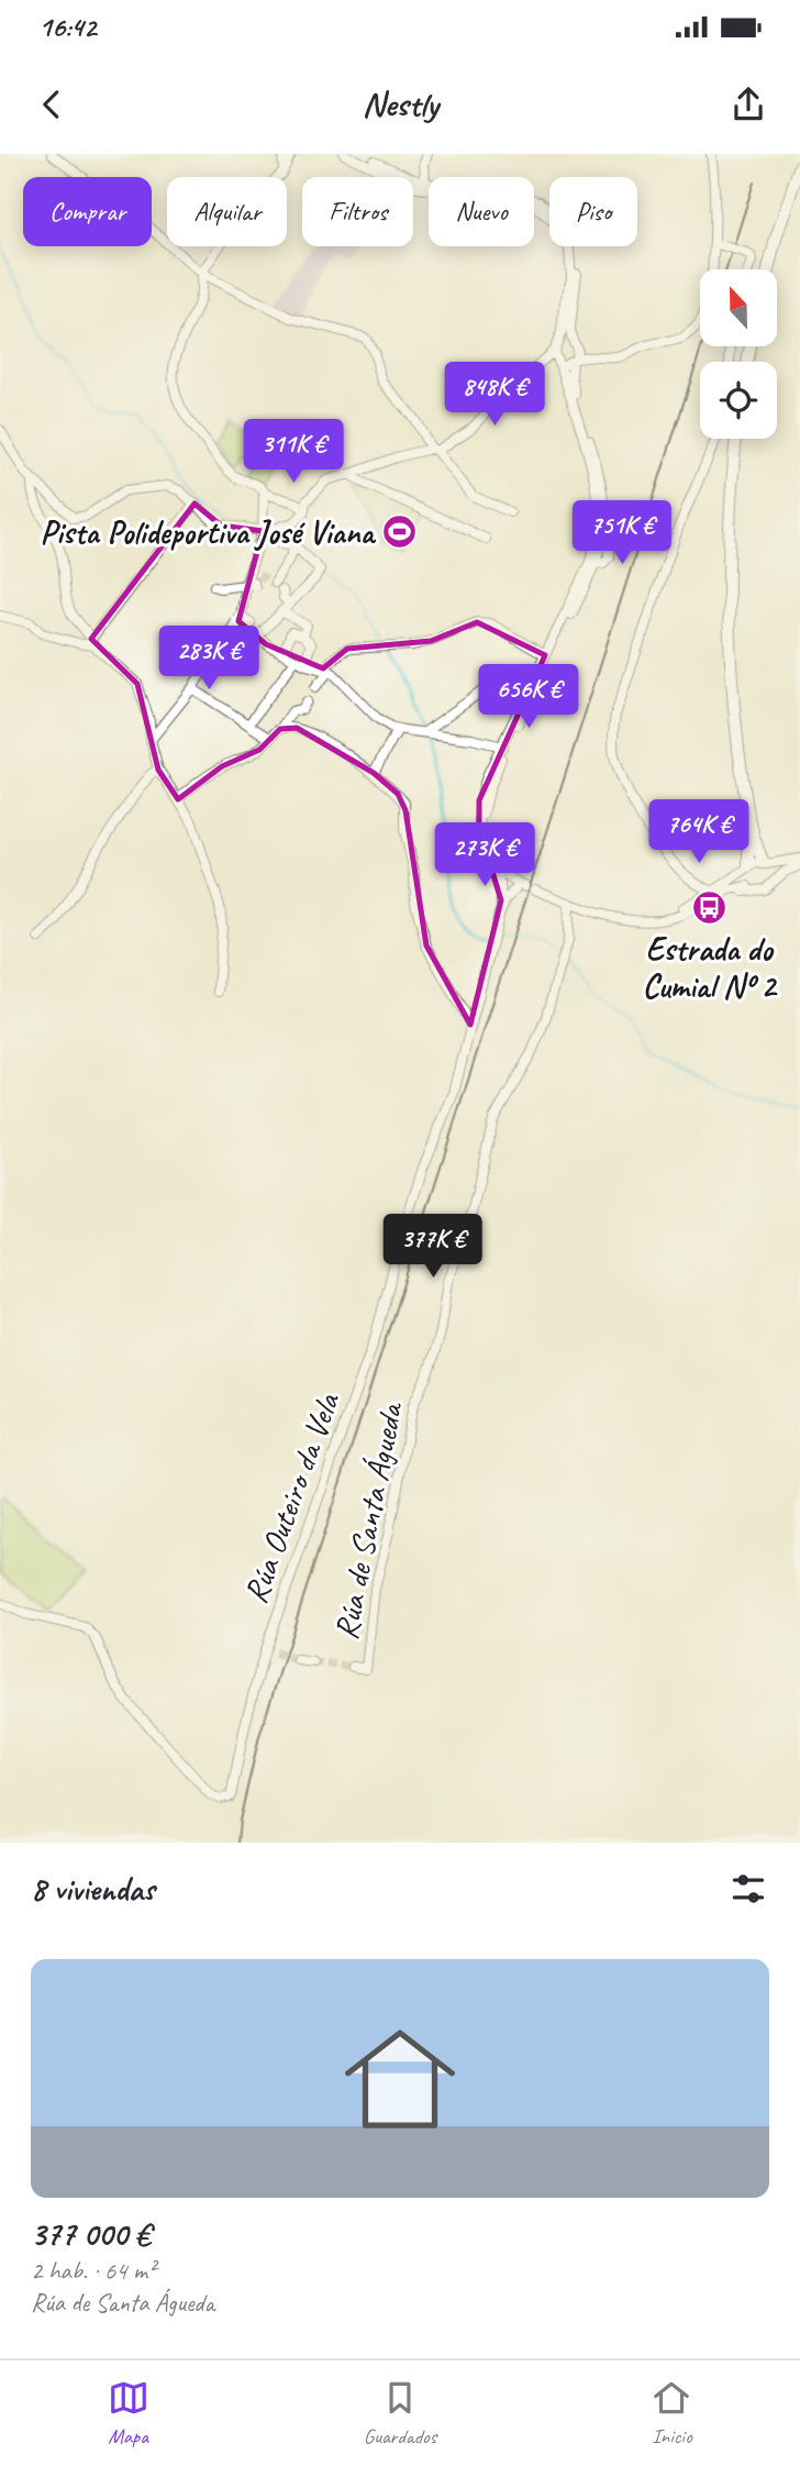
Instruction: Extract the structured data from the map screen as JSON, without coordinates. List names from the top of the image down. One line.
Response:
{"streets":{"street":["Rúa Outeiro da Vela","Rúa de Santa Águeda"]},"places":{"sports":["Pista Polideportiva José Viana"],"bus stop":["Estrada do Cumial Nº 2"]},"north":"top","page":{"status":"16:42","header":"Nestly","chip":["Comprar","Alquilar","Filtros","Nuevo","Piso"],"price":["848K €","311K €","751K €","283K €","656K €","764K €","273K €","377K €"],"heading":"8 viviendas","list":[{"name":"377 000 €","note":"2 hab. · 64 m² · Rúa de Santa Águeda"}],"tabs":["Mapa","Guardados","Inicio"]}}
